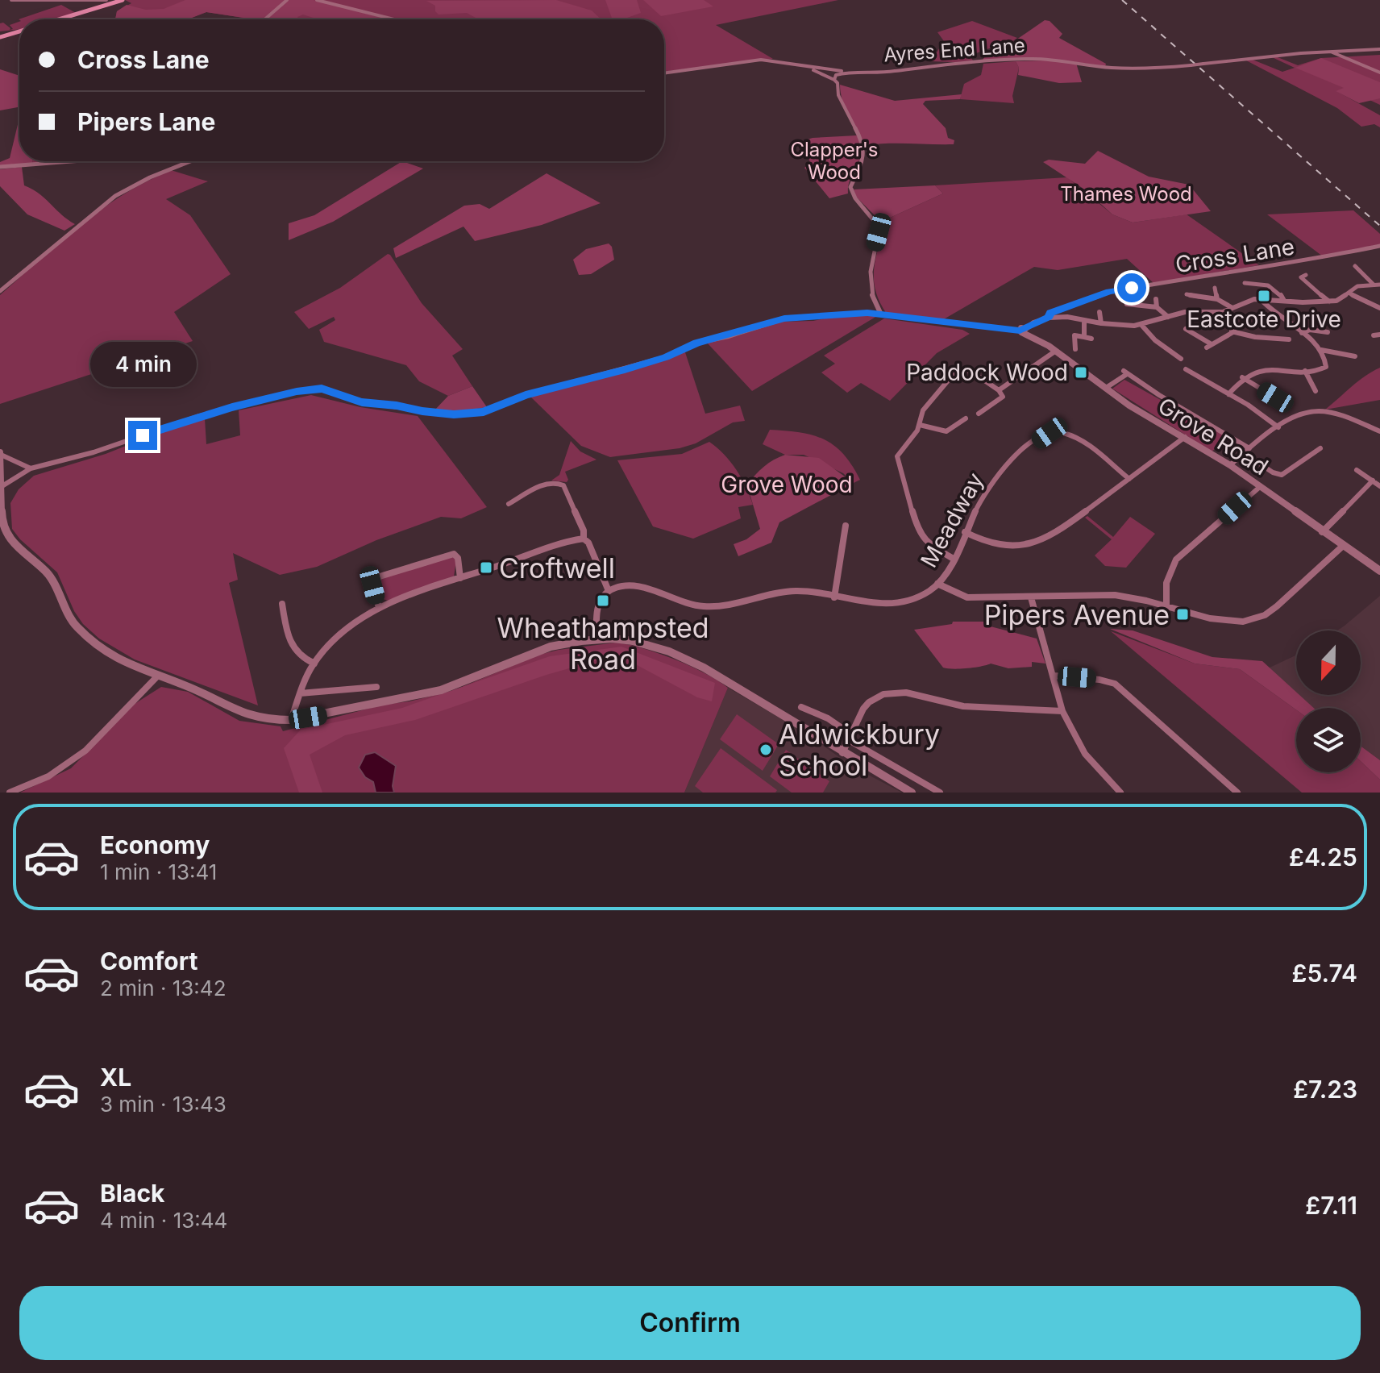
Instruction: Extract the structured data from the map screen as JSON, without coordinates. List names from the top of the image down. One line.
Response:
{"streets":{"street":["Ayres End Lane","Cross Lane","Grove Road","Meadway"]},"crossings":[["Cross Lane","Grove Road"]],"parks":["Clapper's Wood","Thames Wood","Grove Wood"],"places":{"transit":["Eastcote Drive","Paddock Wood","Croftwell","Wheathampsted Road","Pipers Avenue"],"other":["Aldwickbury School"]},"north":"bottom","page":{"banner":["Cross Lane","Pipers Lane"],"bubble":"4 min","list":[{"name":"Economy","note":"1 min · 13:41","value":"£4.25"},{"name":"Comfort","note":"2 min · 13:42","value":"£5.74"},{"name":"XL","note":"3 min · 13:43","value":"£7.23"},{"name":"Black","note":"4 min · 13:44","value":"£7.11"}],"buttons":"Confirm"}}
